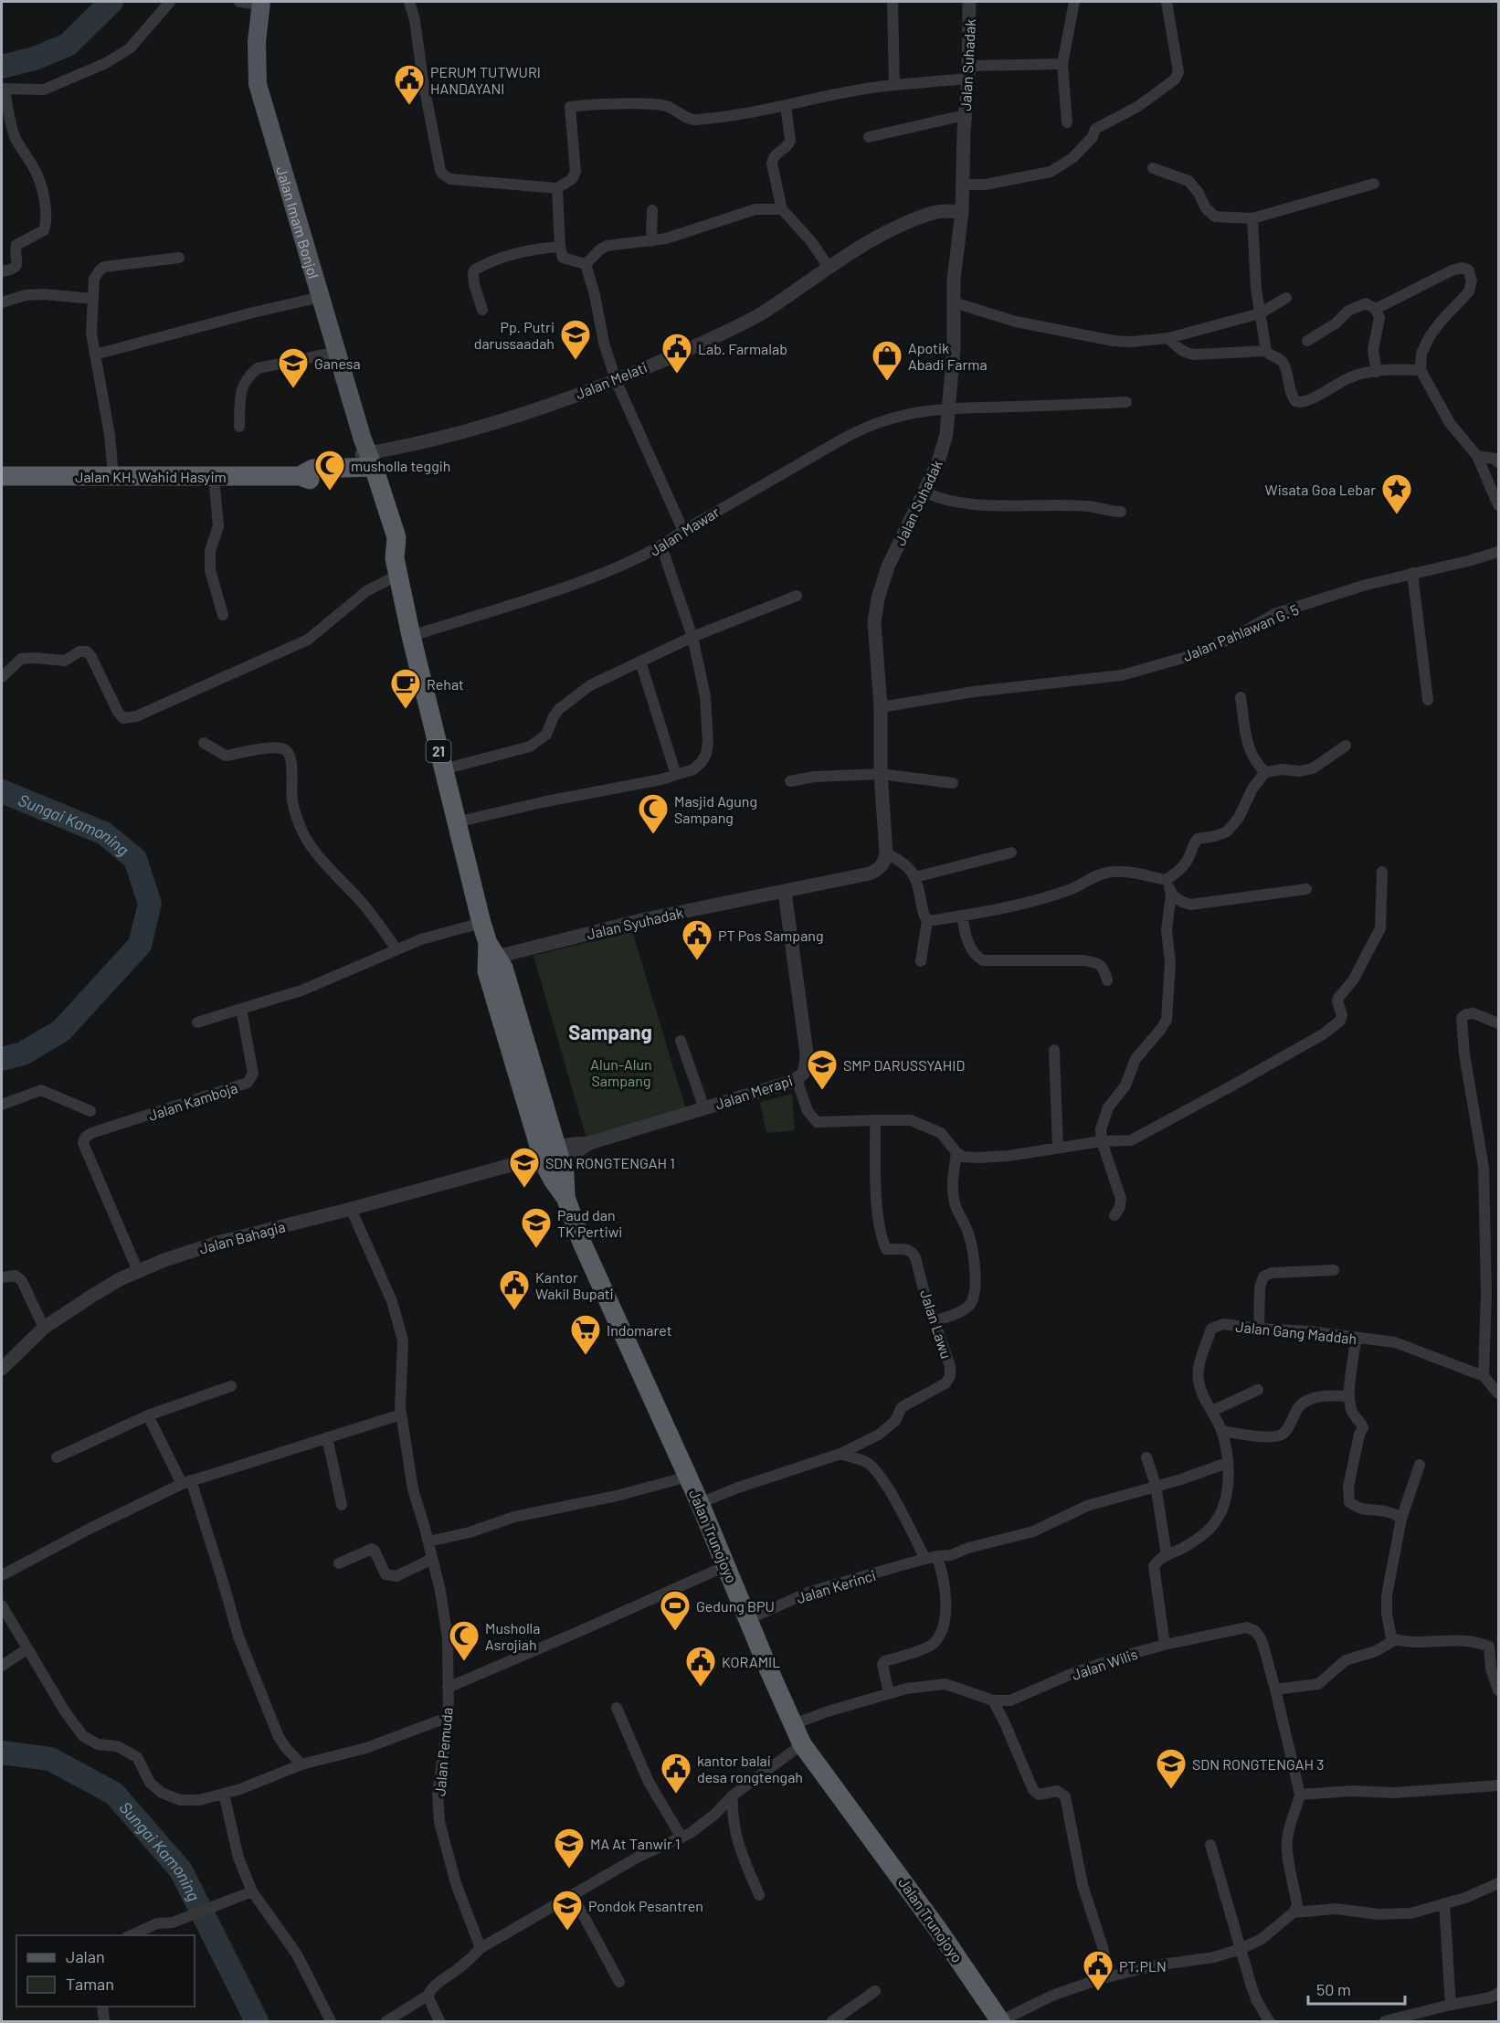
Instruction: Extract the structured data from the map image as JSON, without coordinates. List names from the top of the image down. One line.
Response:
{"streets":{"highway":["Jalan KH. Wahid Hasyim","21","Jalan Trunojoyo"],"main road":["Jalan Imam Bonjol"],"street":["Jalan Suhadak","Jalan Melati","Jalan Mawar","Jalan Pahlawan G. 5","Jalan Syuhadak","Jalan Merapi","Jalan Kamboja","Jalan Bahagia","Jalan Lawu","Jalan Gang Maddah","Jalan Kerinci","Jalan Wilis","Jalan Pemuda"]},"crossings":[["Jalan Suhadak","Jalan Melati"],["Jalan Suhadak","Jalan Mawar"],["Jalan Suhadak","Jalan Pahlawan G. 5"],["Jalan Imam Bonjol","Jalan Melati"],["Jalan Imam Bonjol","Jalan KH. Wahid Hasyim"],["Jalan Imam Bonjol","21"],["Jalan Melati","Jalan KH. Wahid Hasyim"],["Jalan Melati","21"],["Jalan KH. Wahid Hasyim","21"],["Jalan Mawar","21"],["21","Jalan Syuhadak"],["21","Jalan Merapi"],["21","Jalan Bahagia"],["21","Jalan Trunojoyo"],["Jalan Syuhadak","Jalan Merapi"],["Jalan Merapi","Jalan Bahagia"],["Jalan Merapi","Jalan Trunojoyo"],["Jalan Kamboja","Jalan Bahagia"],["Jalan Bahagia","Jalan Trunojoyo"],["Jalan Lawu","Jalan Trunojoyo"],["Jalan Gang Maddah","Jalan Kerinci"],["Jalan Trunojoyo","Jalan Kerinci"],["Jalan Trunojoyo","Jalan Wilis"],["Jalan Trunojoyo","Jalan Pemuda"]],"districts":["Sampang"],"water":["Sungai Kamoning"],"parks":["Alun-Alun Sampang"],"places":{"public building":["PERUM TUTWURI HANDAYANI","Lab. Farmalab","PT Pos Sampang","Kantor Wakil Bupati","KORAMIL","kantor balai desa rongtengah","PT.PLN"],"school or university":["Pp. Putri darussaadah","Ganesa","SMP DARUSSYAHID","SDN RONGTENGAH 1","Paud dan TK Pertiwi","SDN RONGTENGAH 3","MA At Tanwir 1","Pondok Pesantren"],"shop":["Apotik Abadi Farma"],"mosque":["musholla teggih","Masjid Agung Sampang","Musholla Asrojiah"],"place":["Wisata Goa Lebar"],"cafe":["Rehat"],"supermarket":["Indomaret"],"sports":["Gedung BPU"]},"legend":["Jalan","Taman"],"scale_bar":"50 m"}
